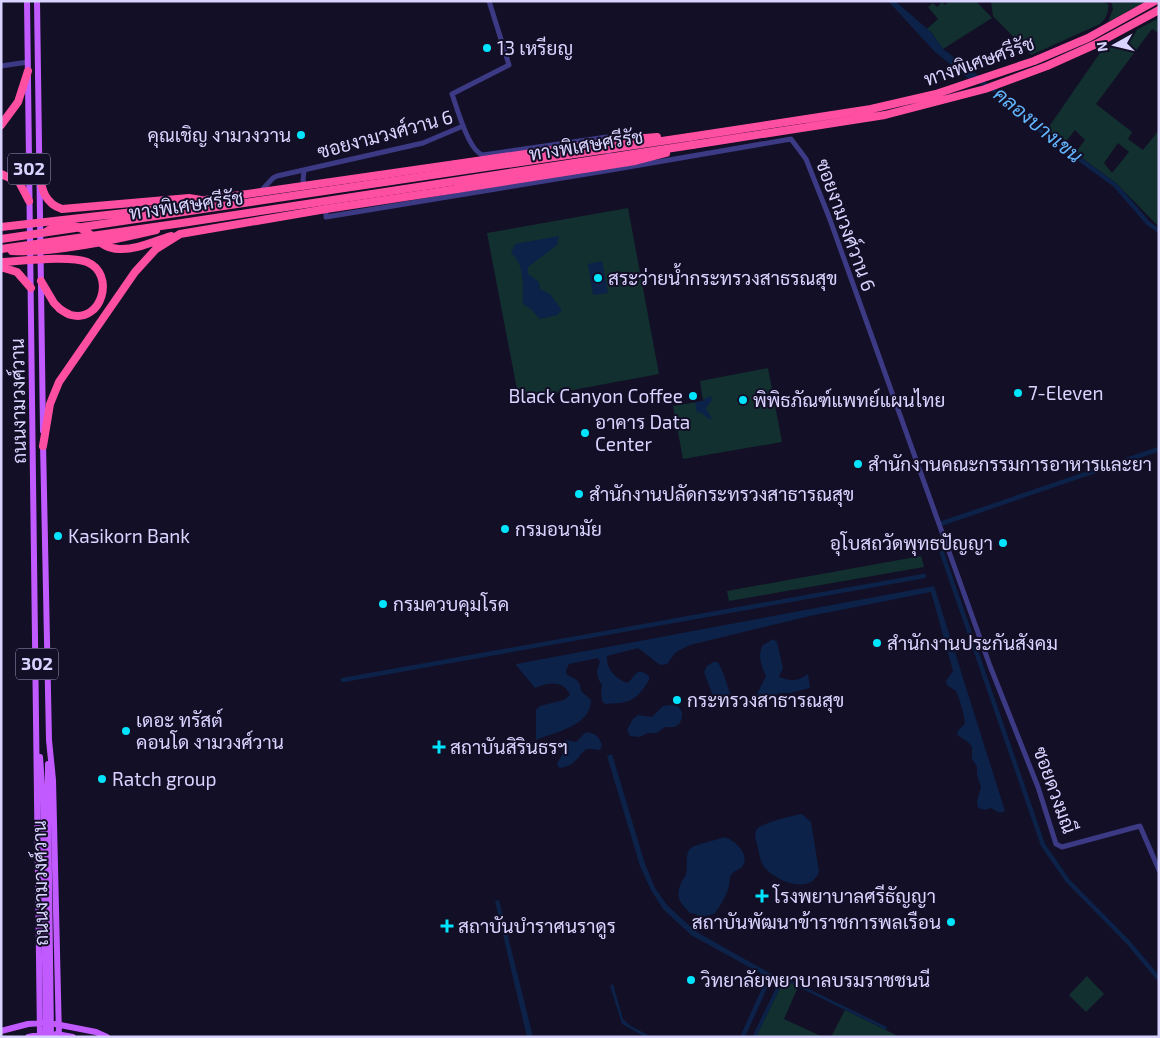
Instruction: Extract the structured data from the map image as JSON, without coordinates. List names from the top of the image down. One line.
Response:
{"streets":{"highway":["ทางพิเศษศรีรัช"],"main road":["302","ถนนงามวงศ์วาน"],"street":["ซอยงามวงศ์วาน 6","ซอยดวงมณี"]},"crossings":[["ซอยงามวงศ์วาน 6","ซอยดวงมณี"],["302","ถนนงามวงศ์วาน"]],"water":["คลองบางเขน"],"places":{"other":["13 เหรียญ","คุณเชิญ งามวงวาน","สระว่ายน้ำกระทรวงสาธรณสุข","7-Eleven","Black Canyon Coffee","พิพิธภัณฑ์แพทย์แผนไทย","อาคาร Data Center","สำนักงานคณะกรรมการอาหารและยา","สำนักงานปลัดกระทรวงสาธารณสุข","กรมอนามัย","Kasikorn Bank","อุโบสถวัดพุทธปัญญา","กรมควบคุมโรค","สำนักงานประกันสังคม","กระทรวงสาธารณสุข","เดอะ ทรัสต์ คอนโด งามวงศ์วาน","Ratch group","สถาบันพัฒนาข้าราชการพลเรือน","วิทยาลัยพยาบาลบรมราชชนนี"],"health":["สถาบันสิรินธรฯ","โรงพยาบาลศรีธัญญา","สถาบันบำราศนราดูร"]},"north":"left"}
